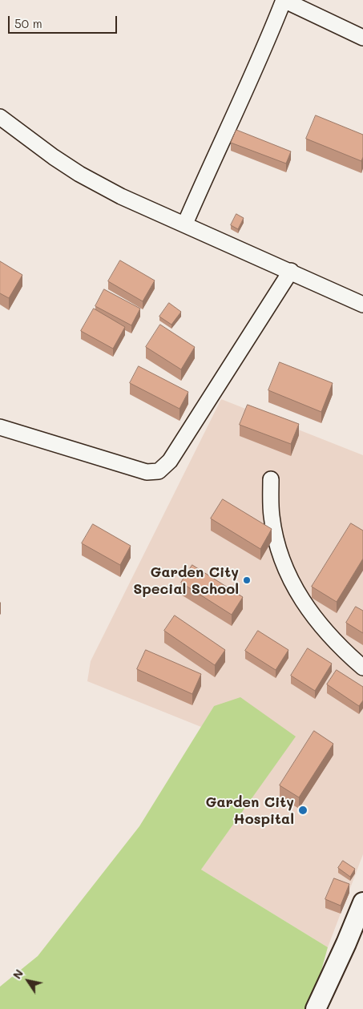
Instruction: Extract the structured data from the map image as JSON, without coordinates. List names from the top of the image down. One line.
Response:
{"places":["Garden City Special School","Garden City Hospital"],"scale_bar":"50 m","north":"top left"}
